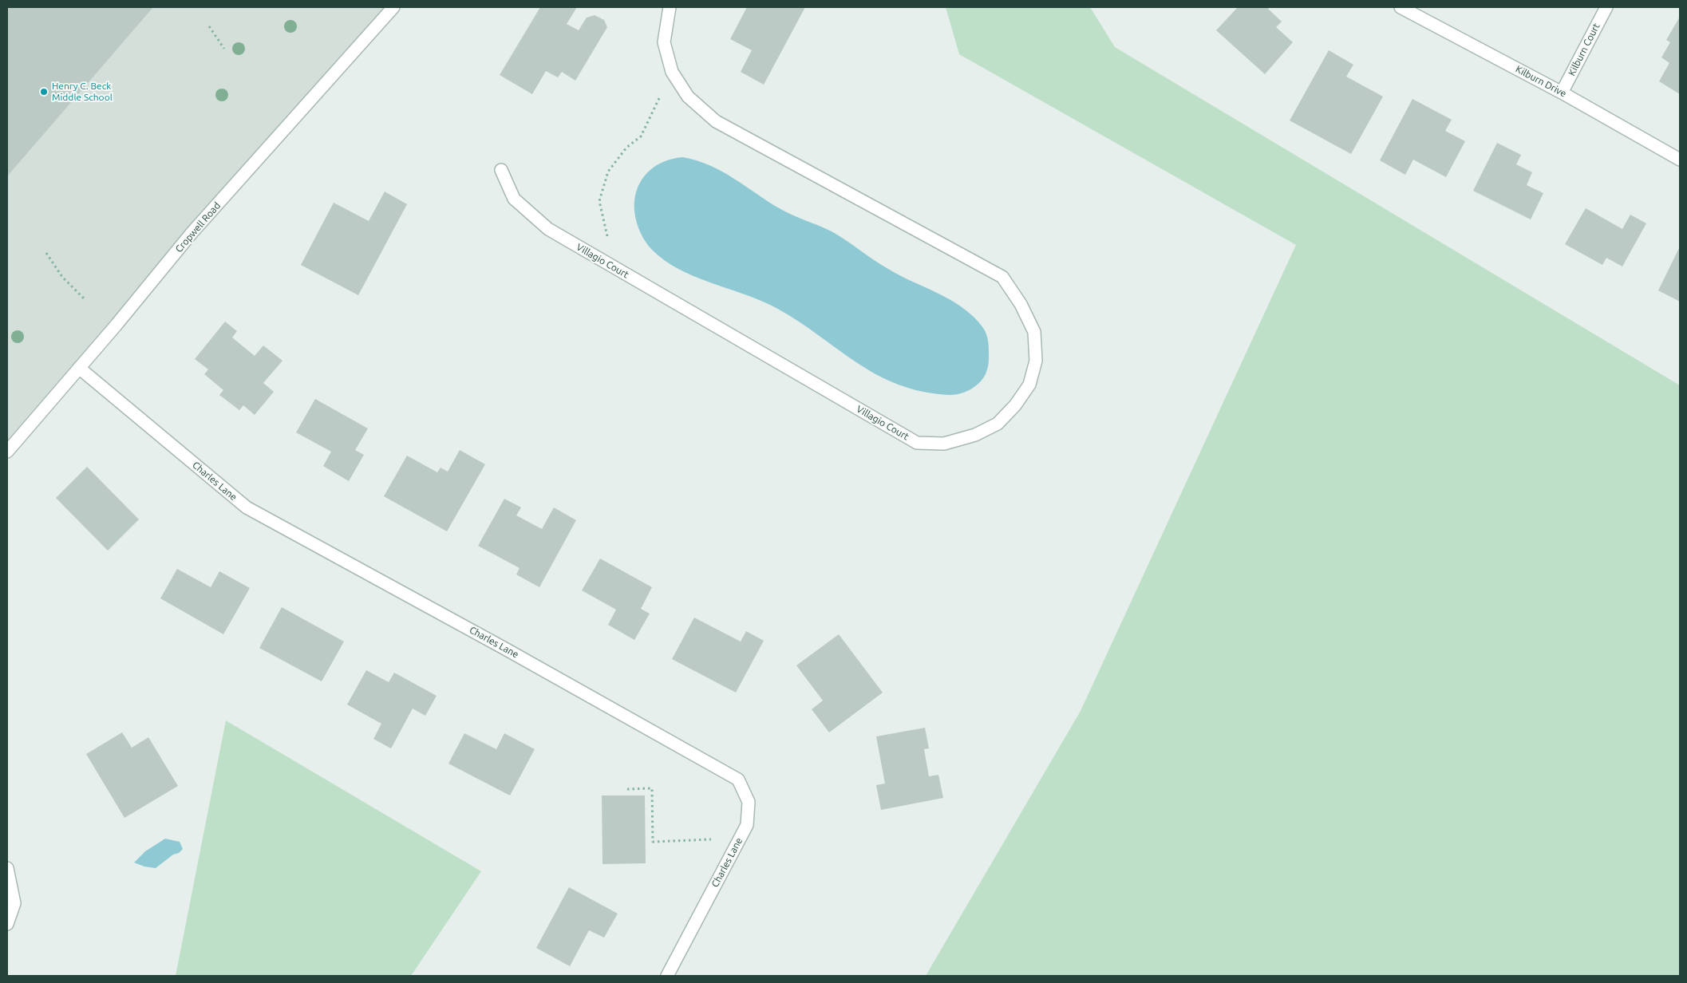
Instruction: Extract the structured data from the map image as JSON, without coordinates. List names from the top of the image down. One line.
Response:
{"streets":{"street":["Kilburn Court","Kilburn Drive","Cropwell Road","Villagio Court","Charles Lane"]},"crossings":[["Kilburn Court","Kilburn Drive"],["Cropwell Road","Charles Lane"]],"places":["Henry C. Beck Middle School"]}
